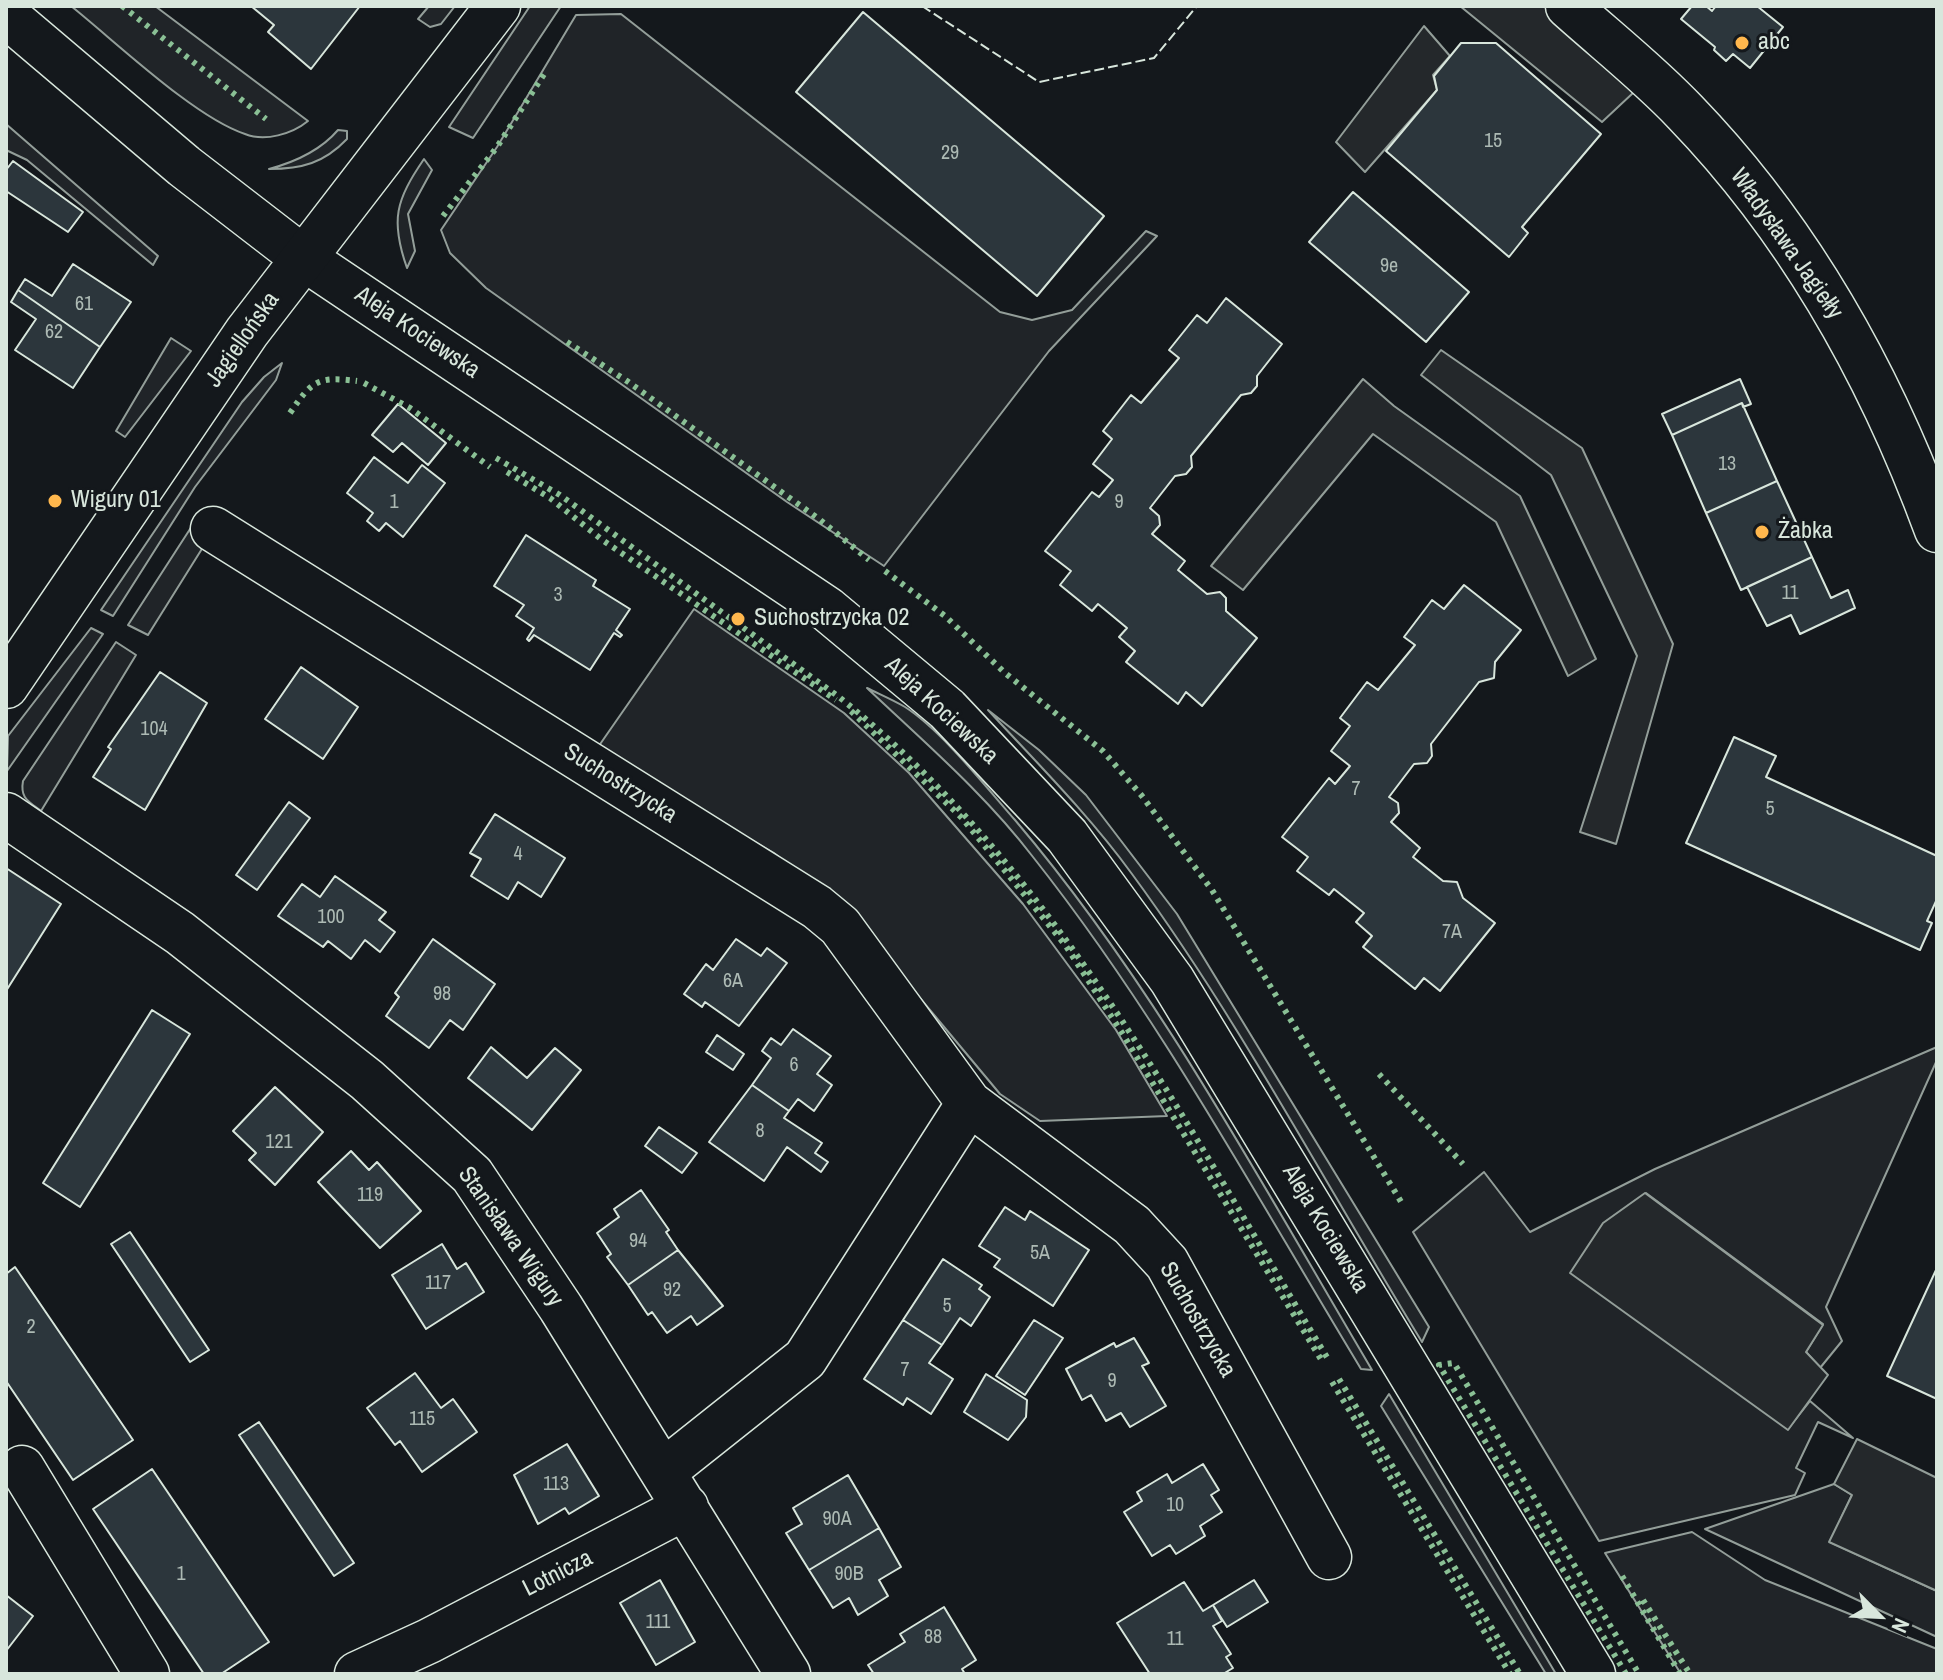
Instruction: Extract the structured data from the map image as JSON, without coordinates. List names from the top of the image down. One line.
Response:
{"streets":{"street":["Władysława Jagiełły","Aleja Kociewska","Jagiellońska","Suchostrzycka","Stanisława Wigury","Lotnicza"]},"crossings":[["Aleja Kociewska","Jagiellońska"],["Stanisława Wigury","Lotnicza"]],"places":["abc","Wigury 01","Żabka","Suchostrzycka 02"],"house_numbers":["15","29","9e","61","62","13","1","9","11","3","104","7","5","4","100","7A","6A","98","6","8","121","119","94","5A","117","92","5","2","7","9","115","113","10","90A","1","90B","111","88","11"],"north":"bottom right"}
